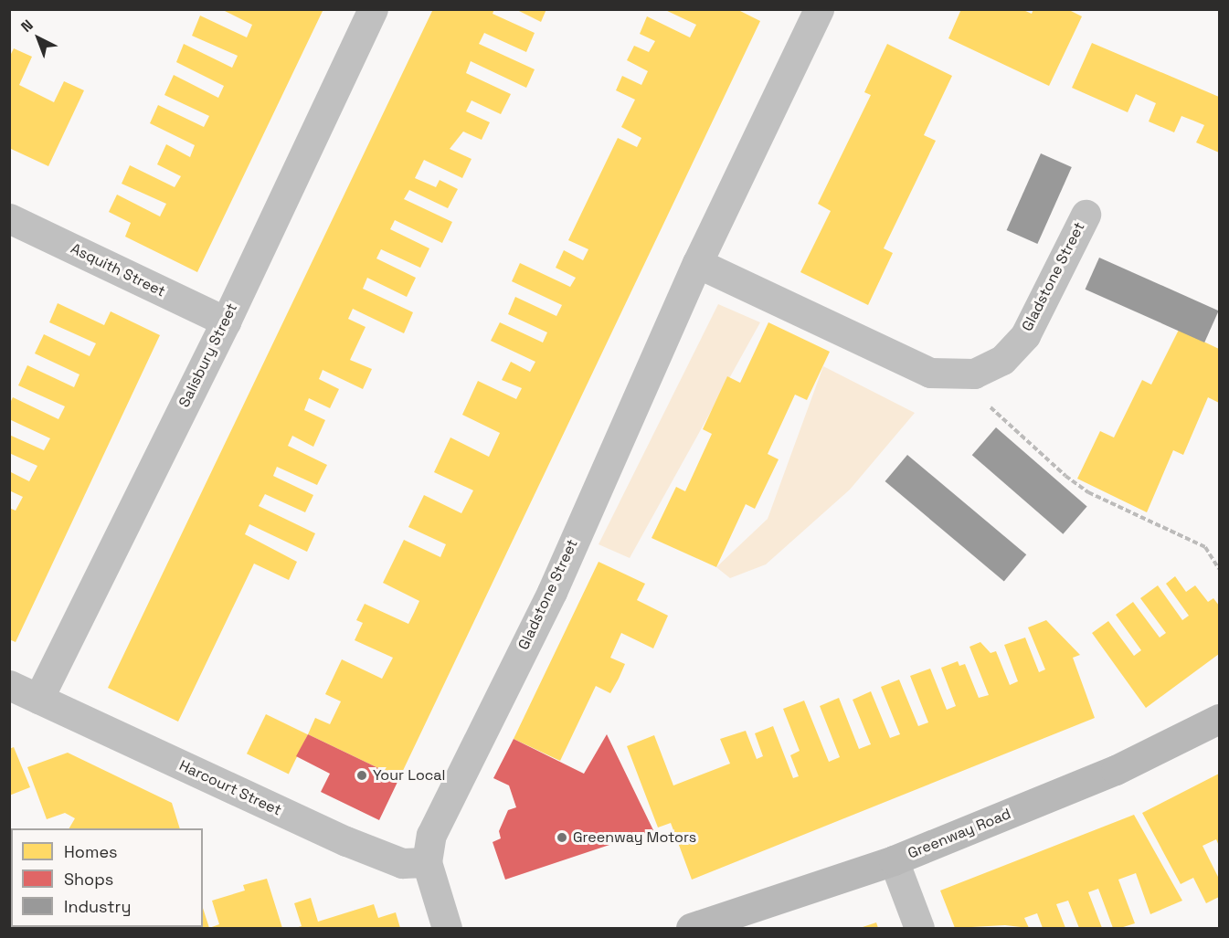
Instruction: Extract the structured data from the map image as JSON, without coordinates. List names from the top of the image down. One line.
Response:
{"streets":{"main road":["Greenway Road"],"street":["Asquith Street","Gladstone Street","Salisbury Street","Harcourt Street"]},"crossings":[["Asquith Street","Salisbury Street"],["Gladstone Street","Harcourt Street"],["Salisbury Street","Harcourt Street"]],"places":["Your Local","Greenway Motors"],"legend":["Homes","Shops","Industry"],"north":"top left"}
